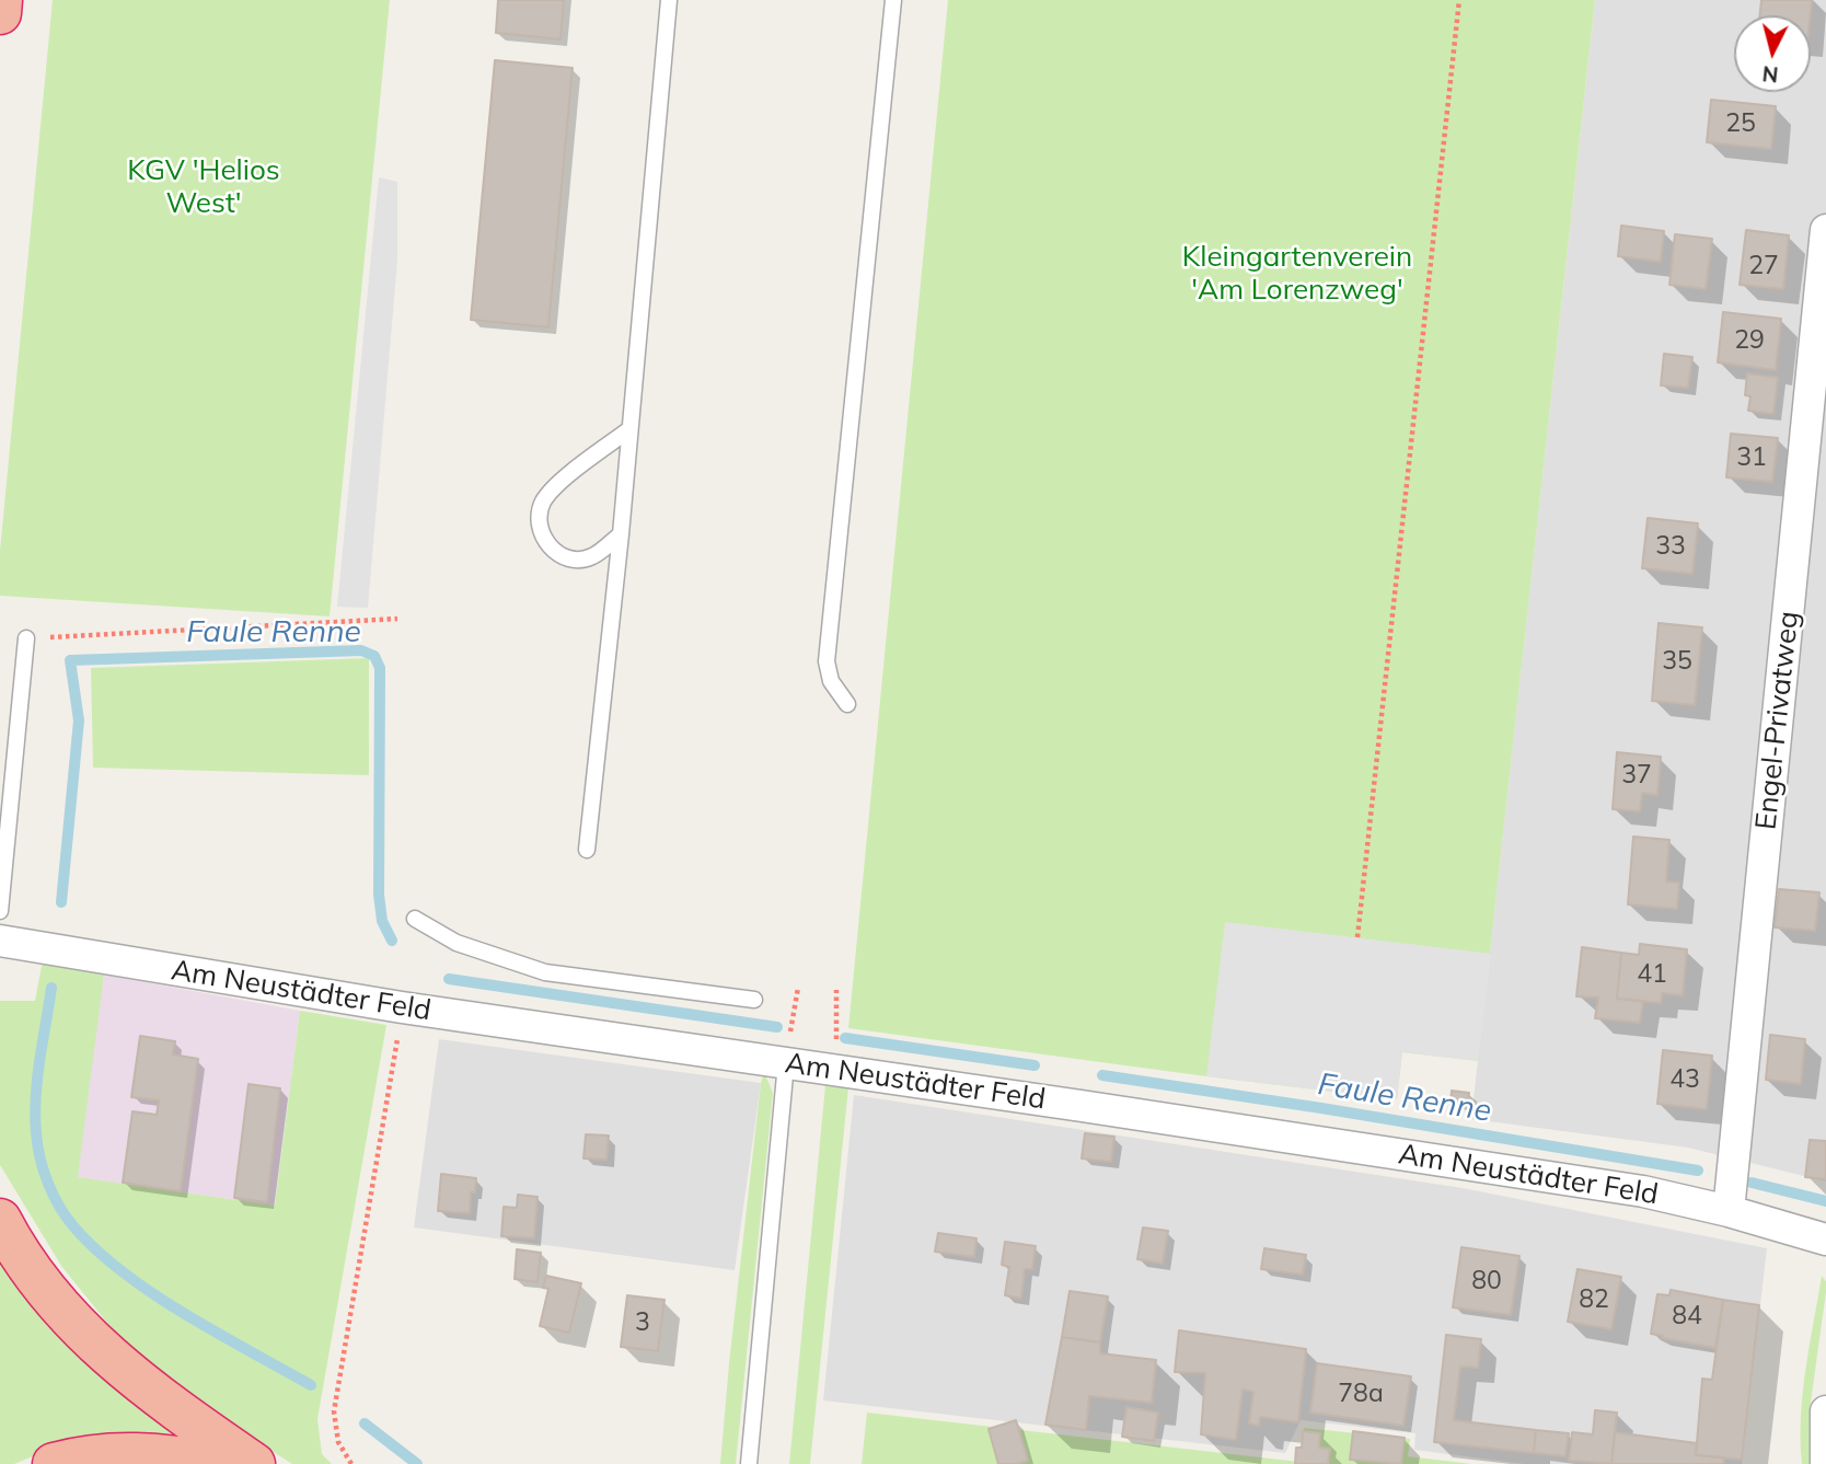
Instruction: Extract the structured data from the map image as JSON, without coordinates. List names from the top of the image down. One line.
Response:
{"streets":{"street":["Engel-Privatweg","Am Neustädter Feld"]},"crossings":[["Engel-Privatweg","Am Neustädter Feld"]],"water":["Faule Renne"],"parks":["KGV 'Helios West'","Kleingartenverein 'Am Lorenzweg'"],"house_numbers":["25","27","29","31","33","35","37","41","43","80","82","84","3","78a"],"north":"bottom"}
